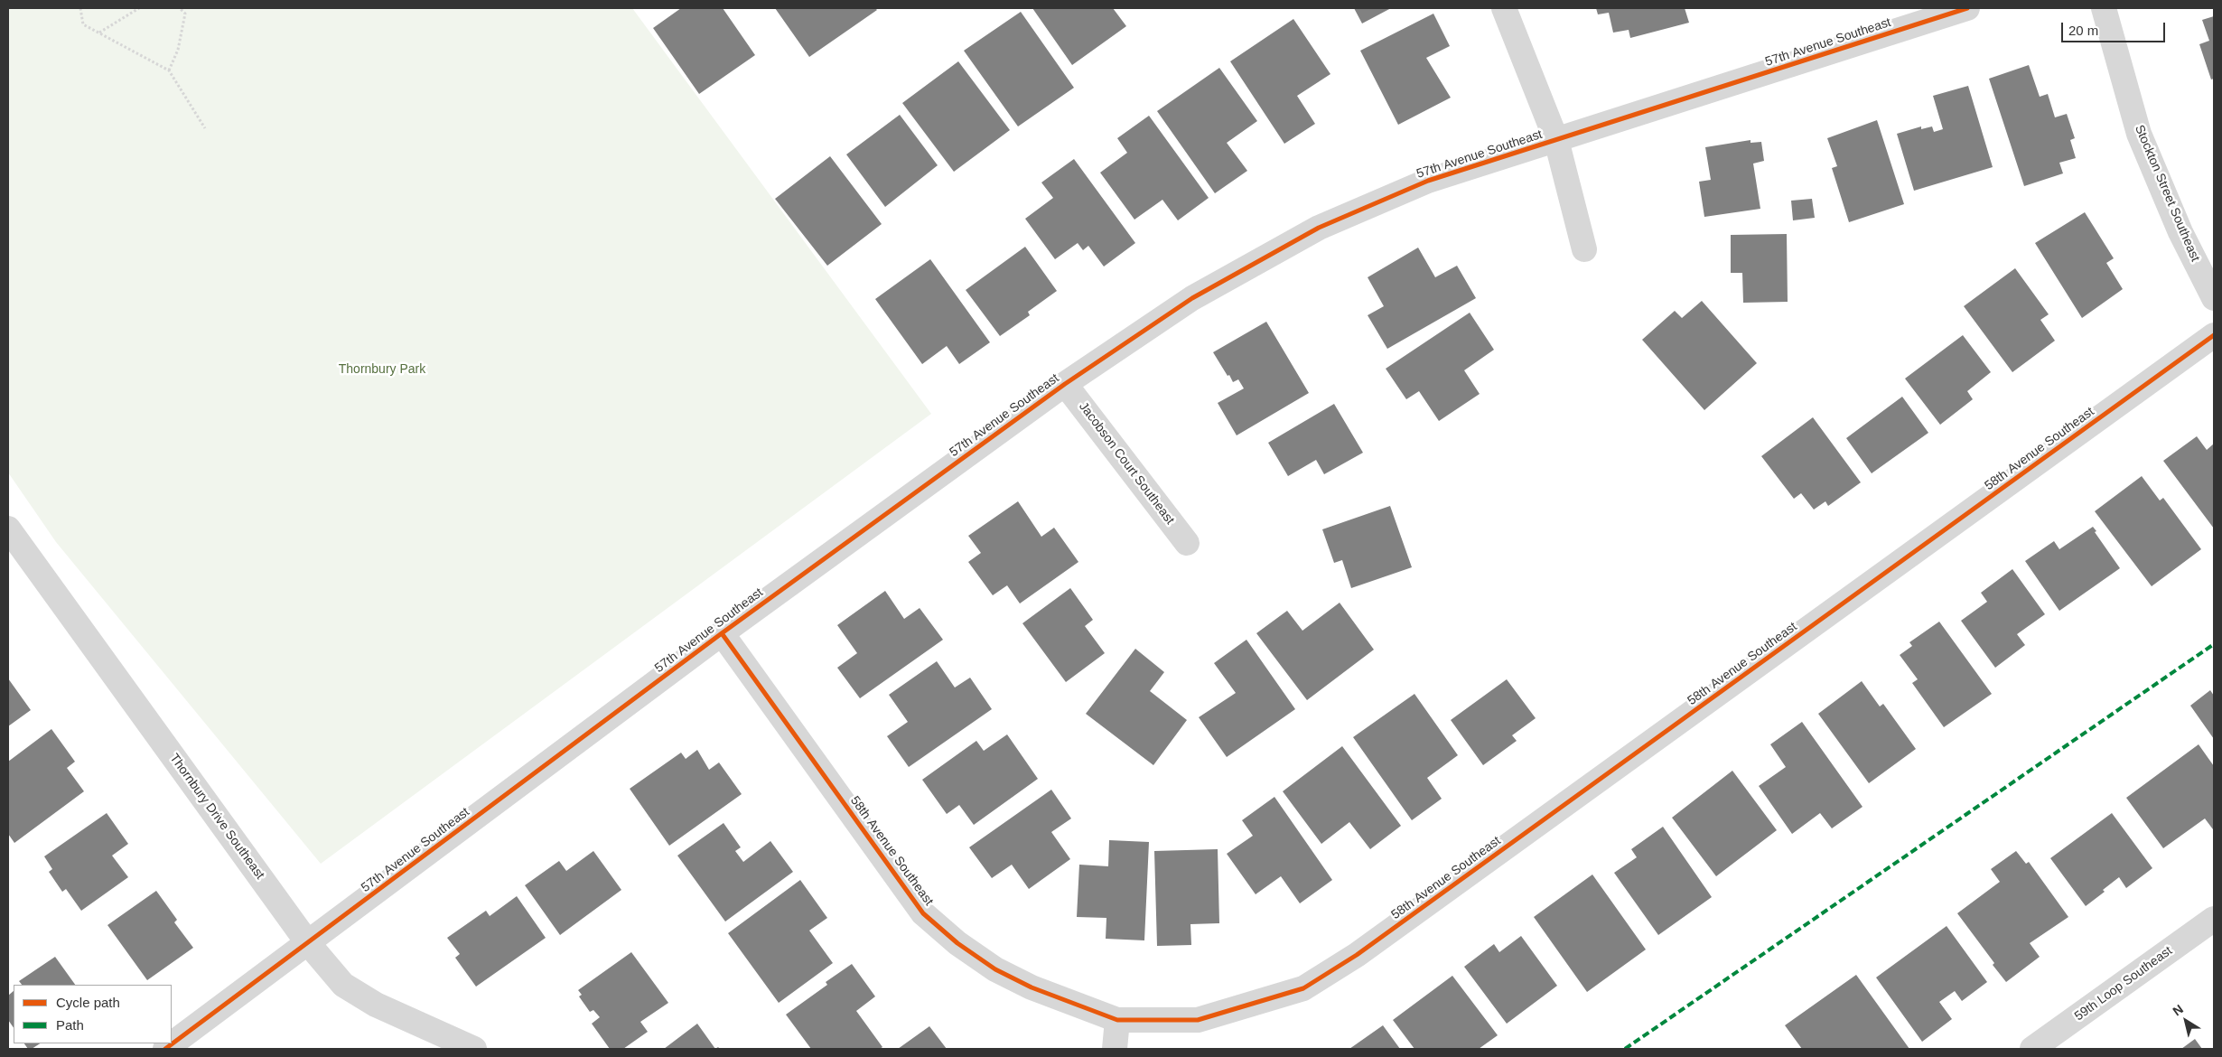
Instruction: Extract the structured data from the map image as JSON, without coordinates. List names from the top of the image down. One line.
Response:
{"streets":{"street":["57th Avenue Southeast","Stockton Street Southeast","58th Avenue Southeast","Jacobson Court Southeast","Thornbury Drive Southeast","59th Loop Southeast"]},"crossings":[["57th Avenue Southeast","58th Avenue Southeast"],["57th Avenue Southeast","Jacobson Court Southeast"],["57th Avenue Southeast","Thornbury Drive Southeast"]],"parks":["Thornbury Park"],"legend":["Cycle path","Path"],"scale_bar":"20 m","north":"top left"}
